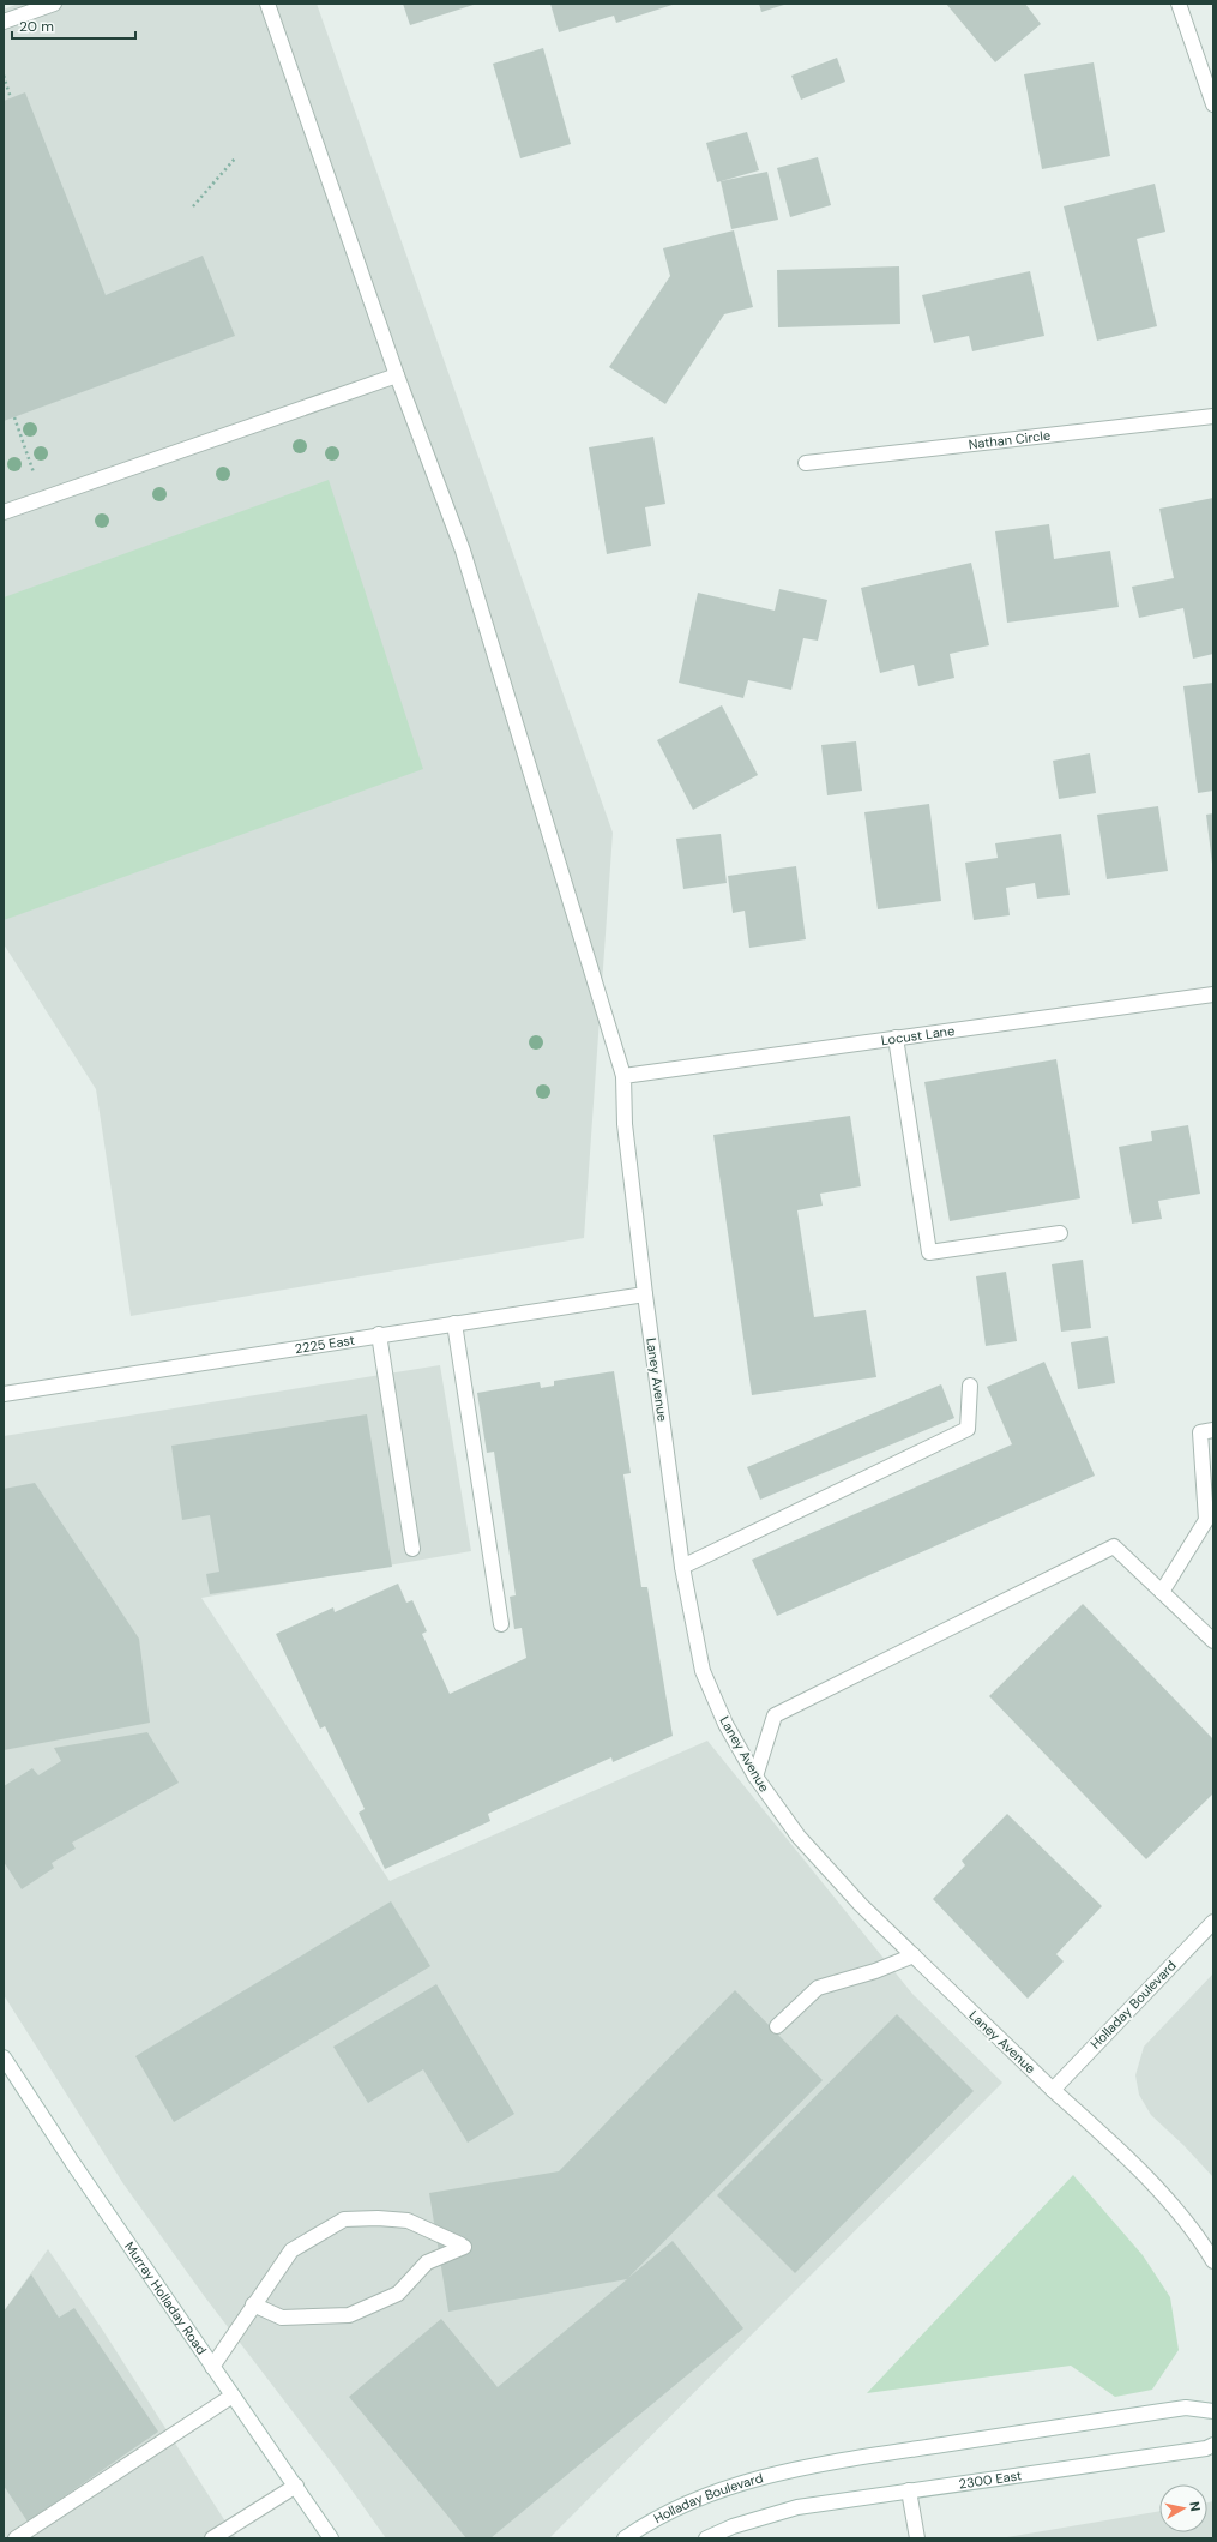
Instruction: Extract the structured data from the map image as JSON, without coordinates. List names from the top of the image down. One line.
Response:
{"streets":{"street":["Nathan Circle","Locust Lane","2225 East","Laney Avenue","Holladay Boulevard","Murray Holladay Road","2300 East"]},"crossings":[["Locust Lane","Laney Avenue"],["2225 East","Laney Avenue"],["Laney Avenue","Holladay Boulevard"]],"scale_bar":"20 m","north":"right"}
